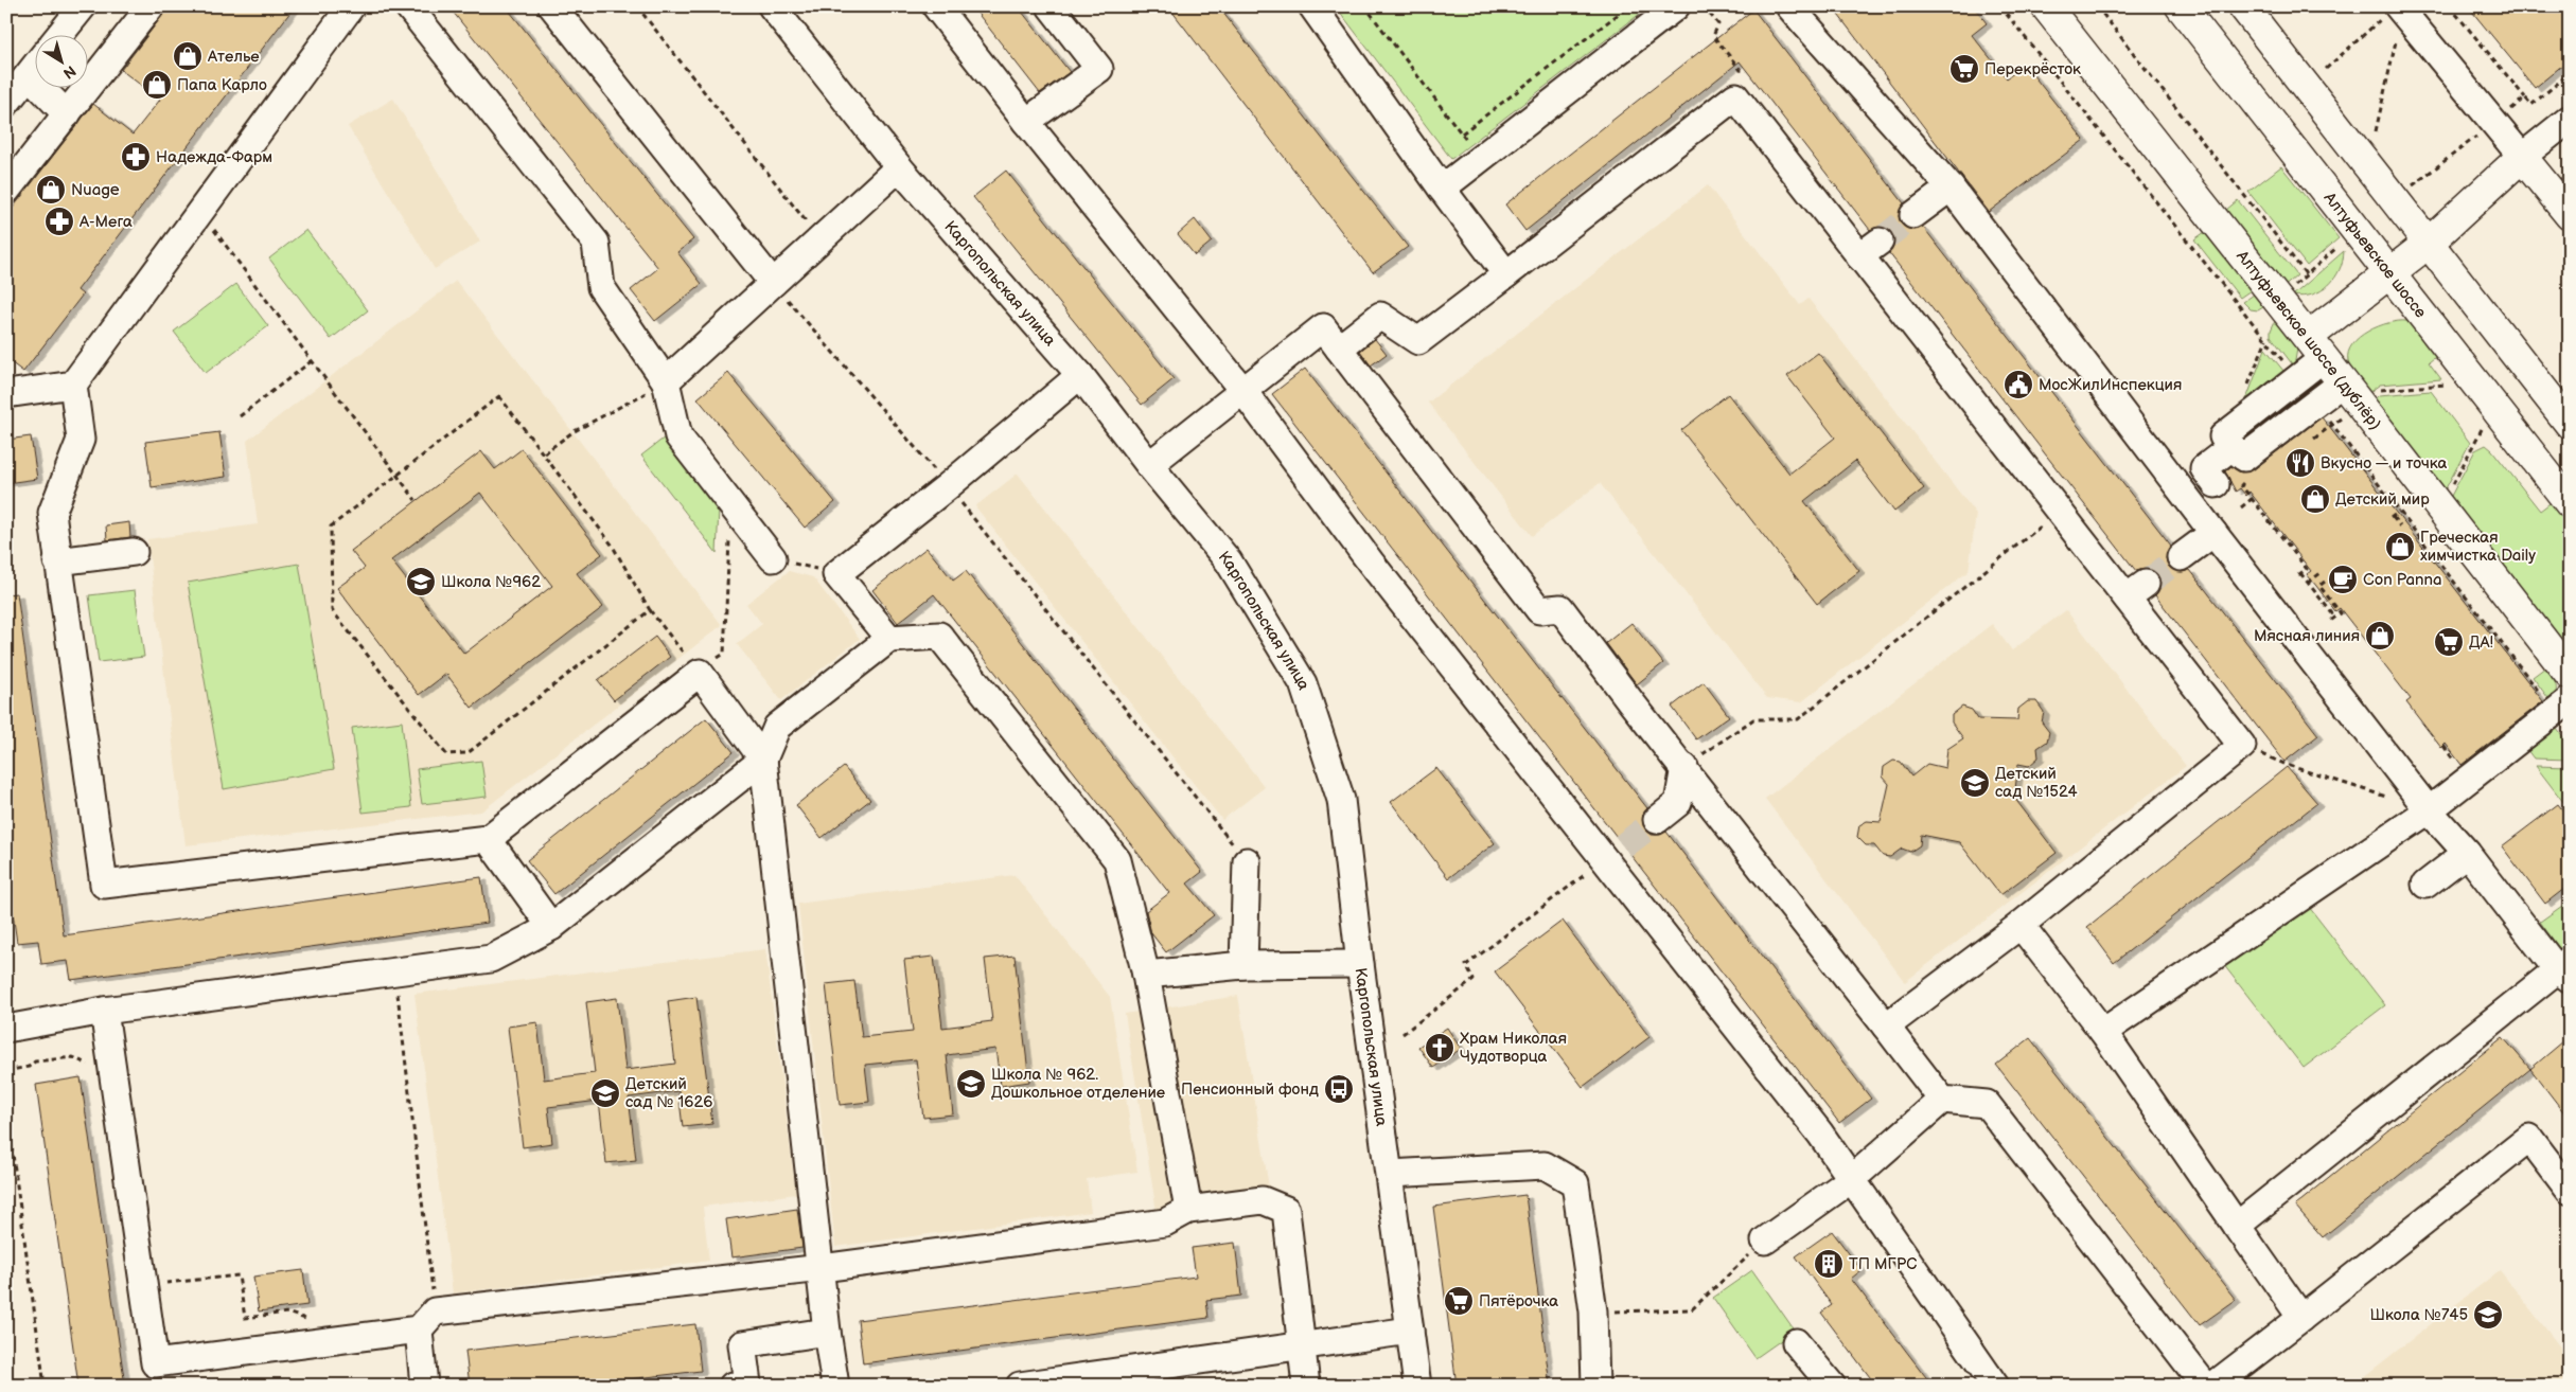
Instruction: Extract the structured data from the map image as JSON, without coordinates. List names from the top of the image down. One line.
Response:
{"streets":{"main road":["Алтуфьевское шоссе","Алтуфьевское шоссе (дублёр)"],"street":["Каргопольская улица"]},"places":{"shop":["Ателье","Папа Карло","Nuage","Детский мир","Греческая химчистка Daily","Мясная линия"],"supermarket":["Перекрёсток","ДА!","Пятёрочка"],"pharmacy":["Надежда-Фарм","А-Мега"],"public building":["МосЖилИнспекция"],"restaurant":["Вкусно — и точка"],"cafe":["Con Panna"],"school or university":["Школа №962","Детский сад №1524","Школа № 962. Дошкольное отделение","Детский сад № 1626","Школа №745"],"church":["Храм Николая Чудотворца"],"bus stop":["Пенсионный фонд"],"building":["ТП МГРС"]},"north":"bottom right"}
